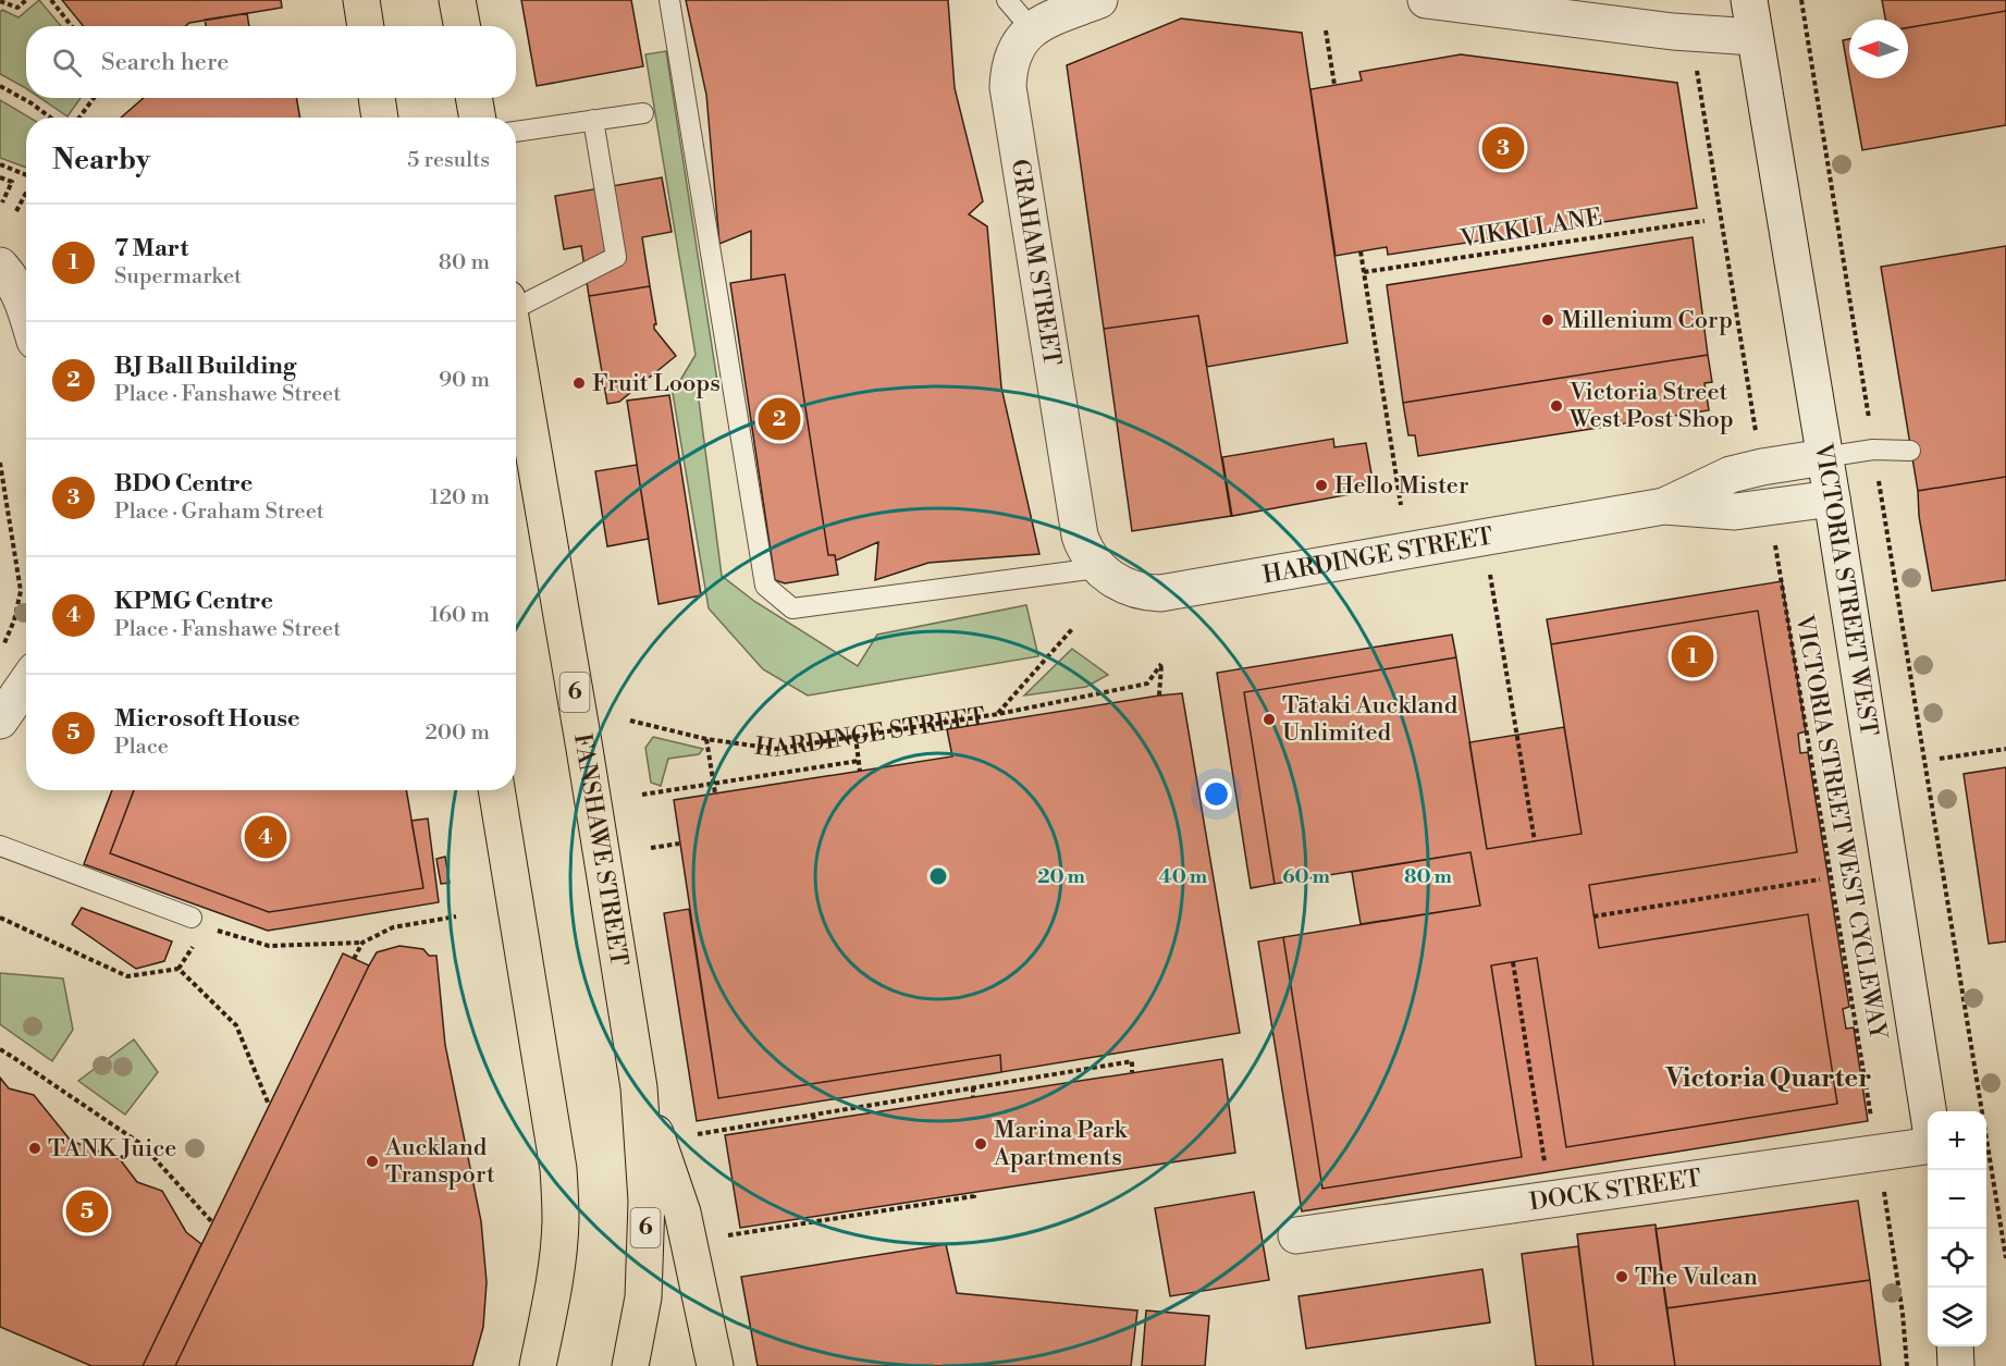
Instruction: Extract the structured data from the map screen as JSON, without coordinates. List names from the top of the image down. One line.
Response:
{"streets":{"main road":["6","FANSHAWE STREET"],"street":["GRAHAM STREET","HARDINGE STREET","VICTORIA STREET WEST","DOCK STREET"],"path":["VIKKI LANE","VICTORIA STREET WEST CYCLEWAY"]},"crossings":[["GRAHAM STREET","HARDINGE STREET"],["HARDINGE STREET","VICTORIA STREET WEST"]],"districts":["Victoria Quarter"],"places":["Millenium Corp","Fruit Loops","Victoria Street West Post Shop","Hello Mister","Tātaki Auckland Unlimited","Marina Park Apartments","TANK Juice","Auckland Transport","The Vulcan"],"north":"left","page":{"search":"Search here","heading":["Nearby","5 results"],"pins":["3","2","1","4","5"],"list":[{"mark":"1","name":"7 Mart","note":"Supermarket","value":"80 m"},{"mark":"2","name":"BJ Ball Building","note":"Place · Fanshawe Street","value":"90 m"},{"mark":"3","name":"BDO Centre","note":"Place · Graham Street","value":"120 m"},{"mark":"4","name":"KPMG Centre","note":"Place · Fanshawe Street","value":"160 m"},{"mark":"5","name":"Microsoft House","note":"Place","value":"200 m"}],"map_buttons":["+","−"]},"rings":["20 m","40 m","60 m","80 m"]}
